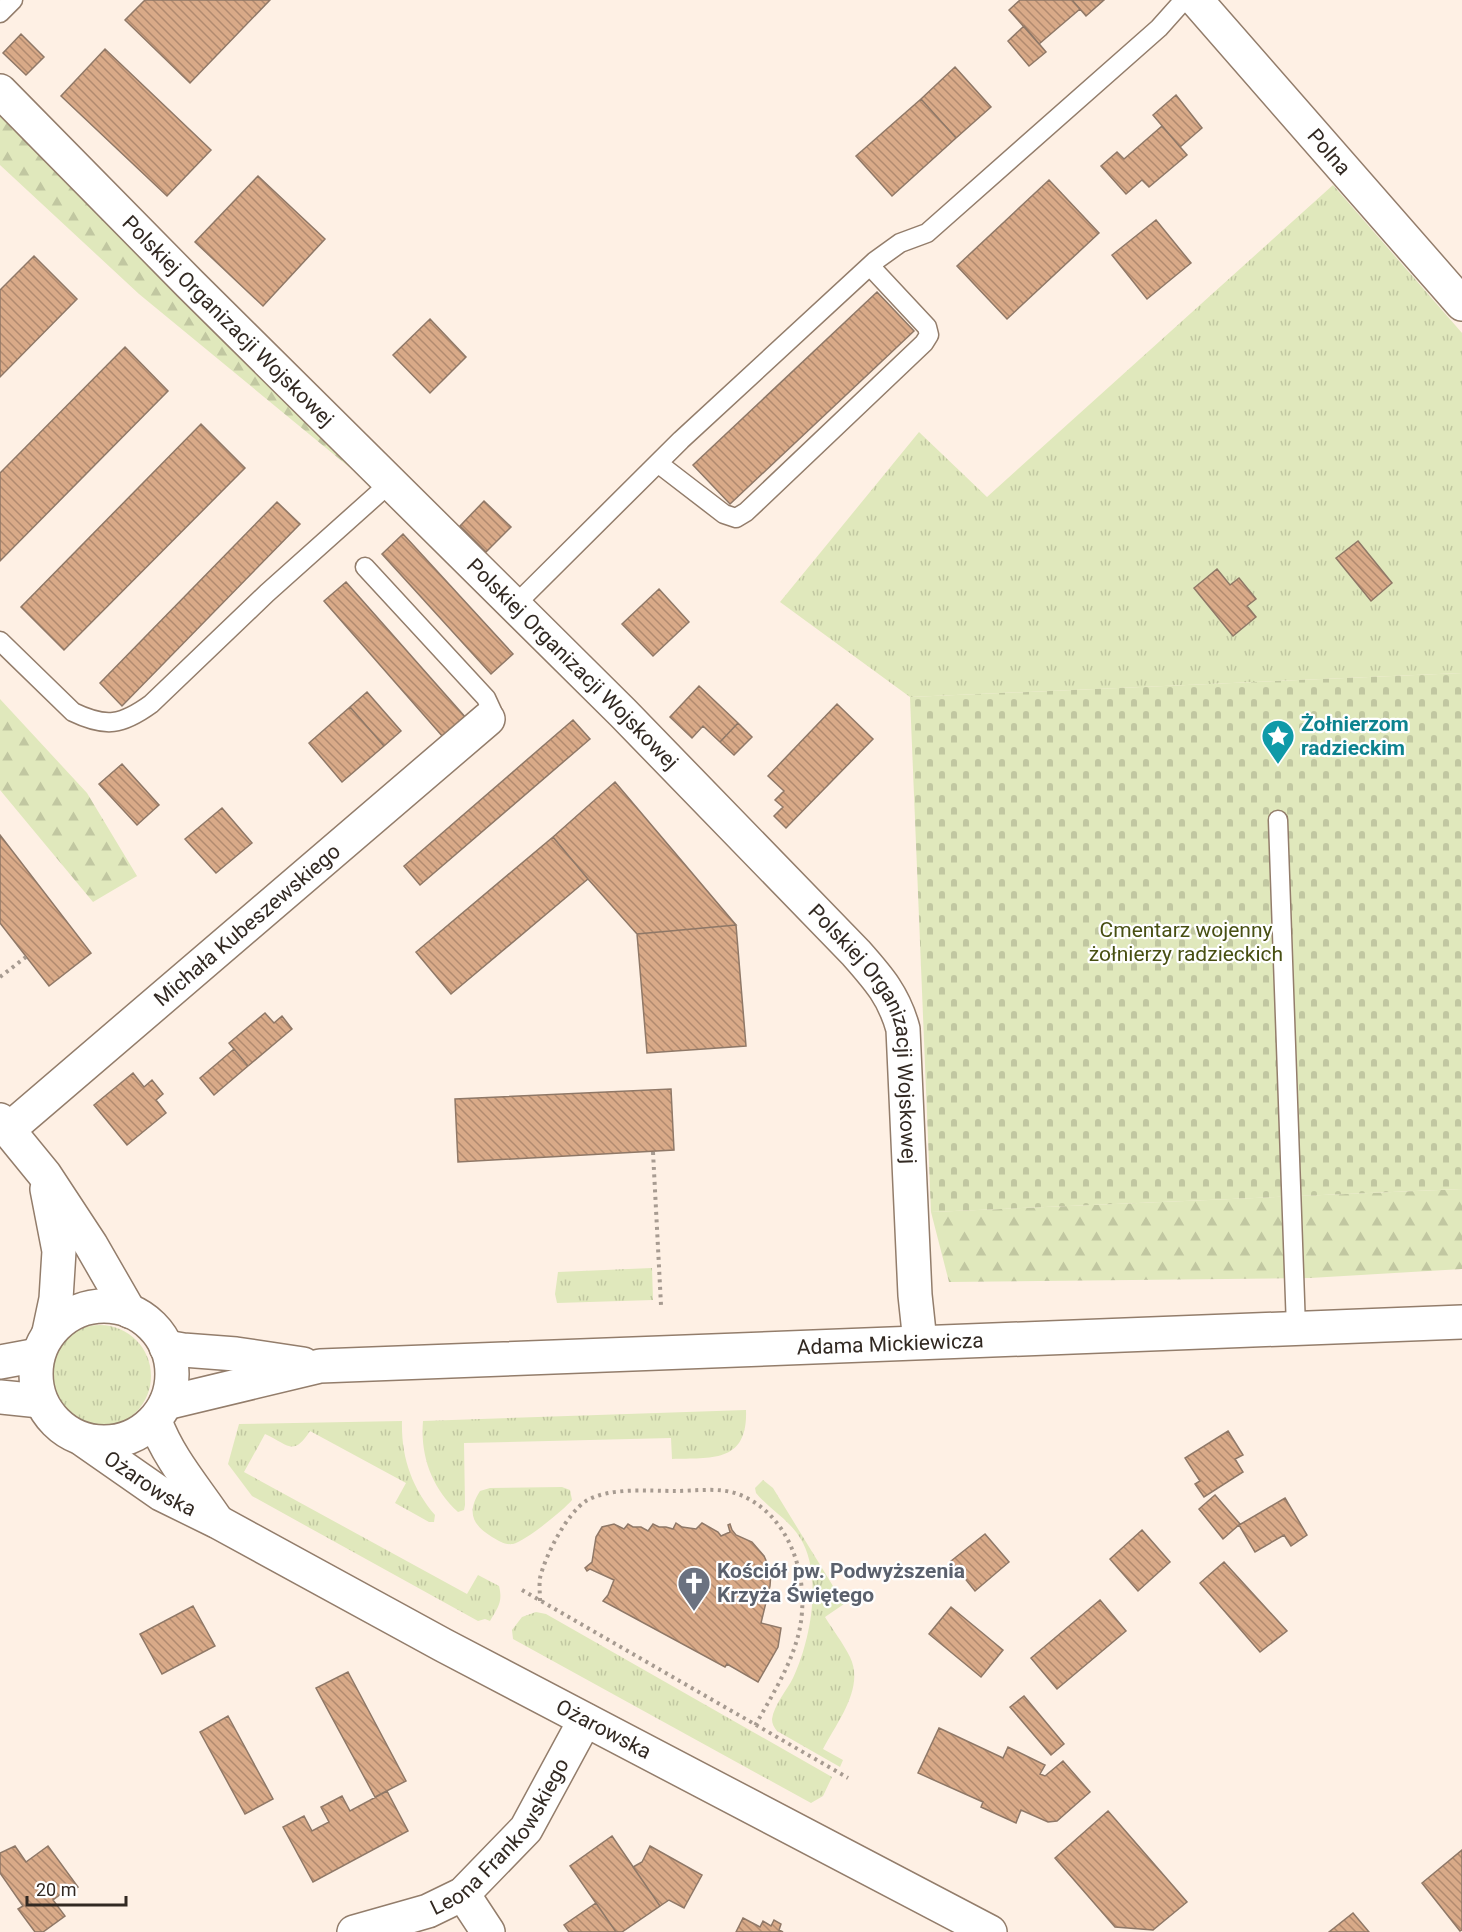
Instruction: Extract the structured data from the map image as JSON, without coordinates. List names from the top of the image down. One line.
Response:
{"streets":{"street":["Polna","Polskiej Organizacji Wojskowej","Michała Kubeszewskiego","Adama Mickiewicza","Ożarowska","Leona Frankowskiego"]},"crossings":[["Polskiej Organizacji Wojskowej","Adama Mickiewicza"],["Adama Mickiewicza","Ożarowska"],["Ożarowska","Leona Frankowskiego"]],"parks":["Cmentarz wojenny żołnierzy radzieckich"],"places":{"place":["Żołnierzom radzieckim"],"church":["Kościół pw. Podwyższenia Krzyża Świętego"]},"scale_bar":"20 m"}
